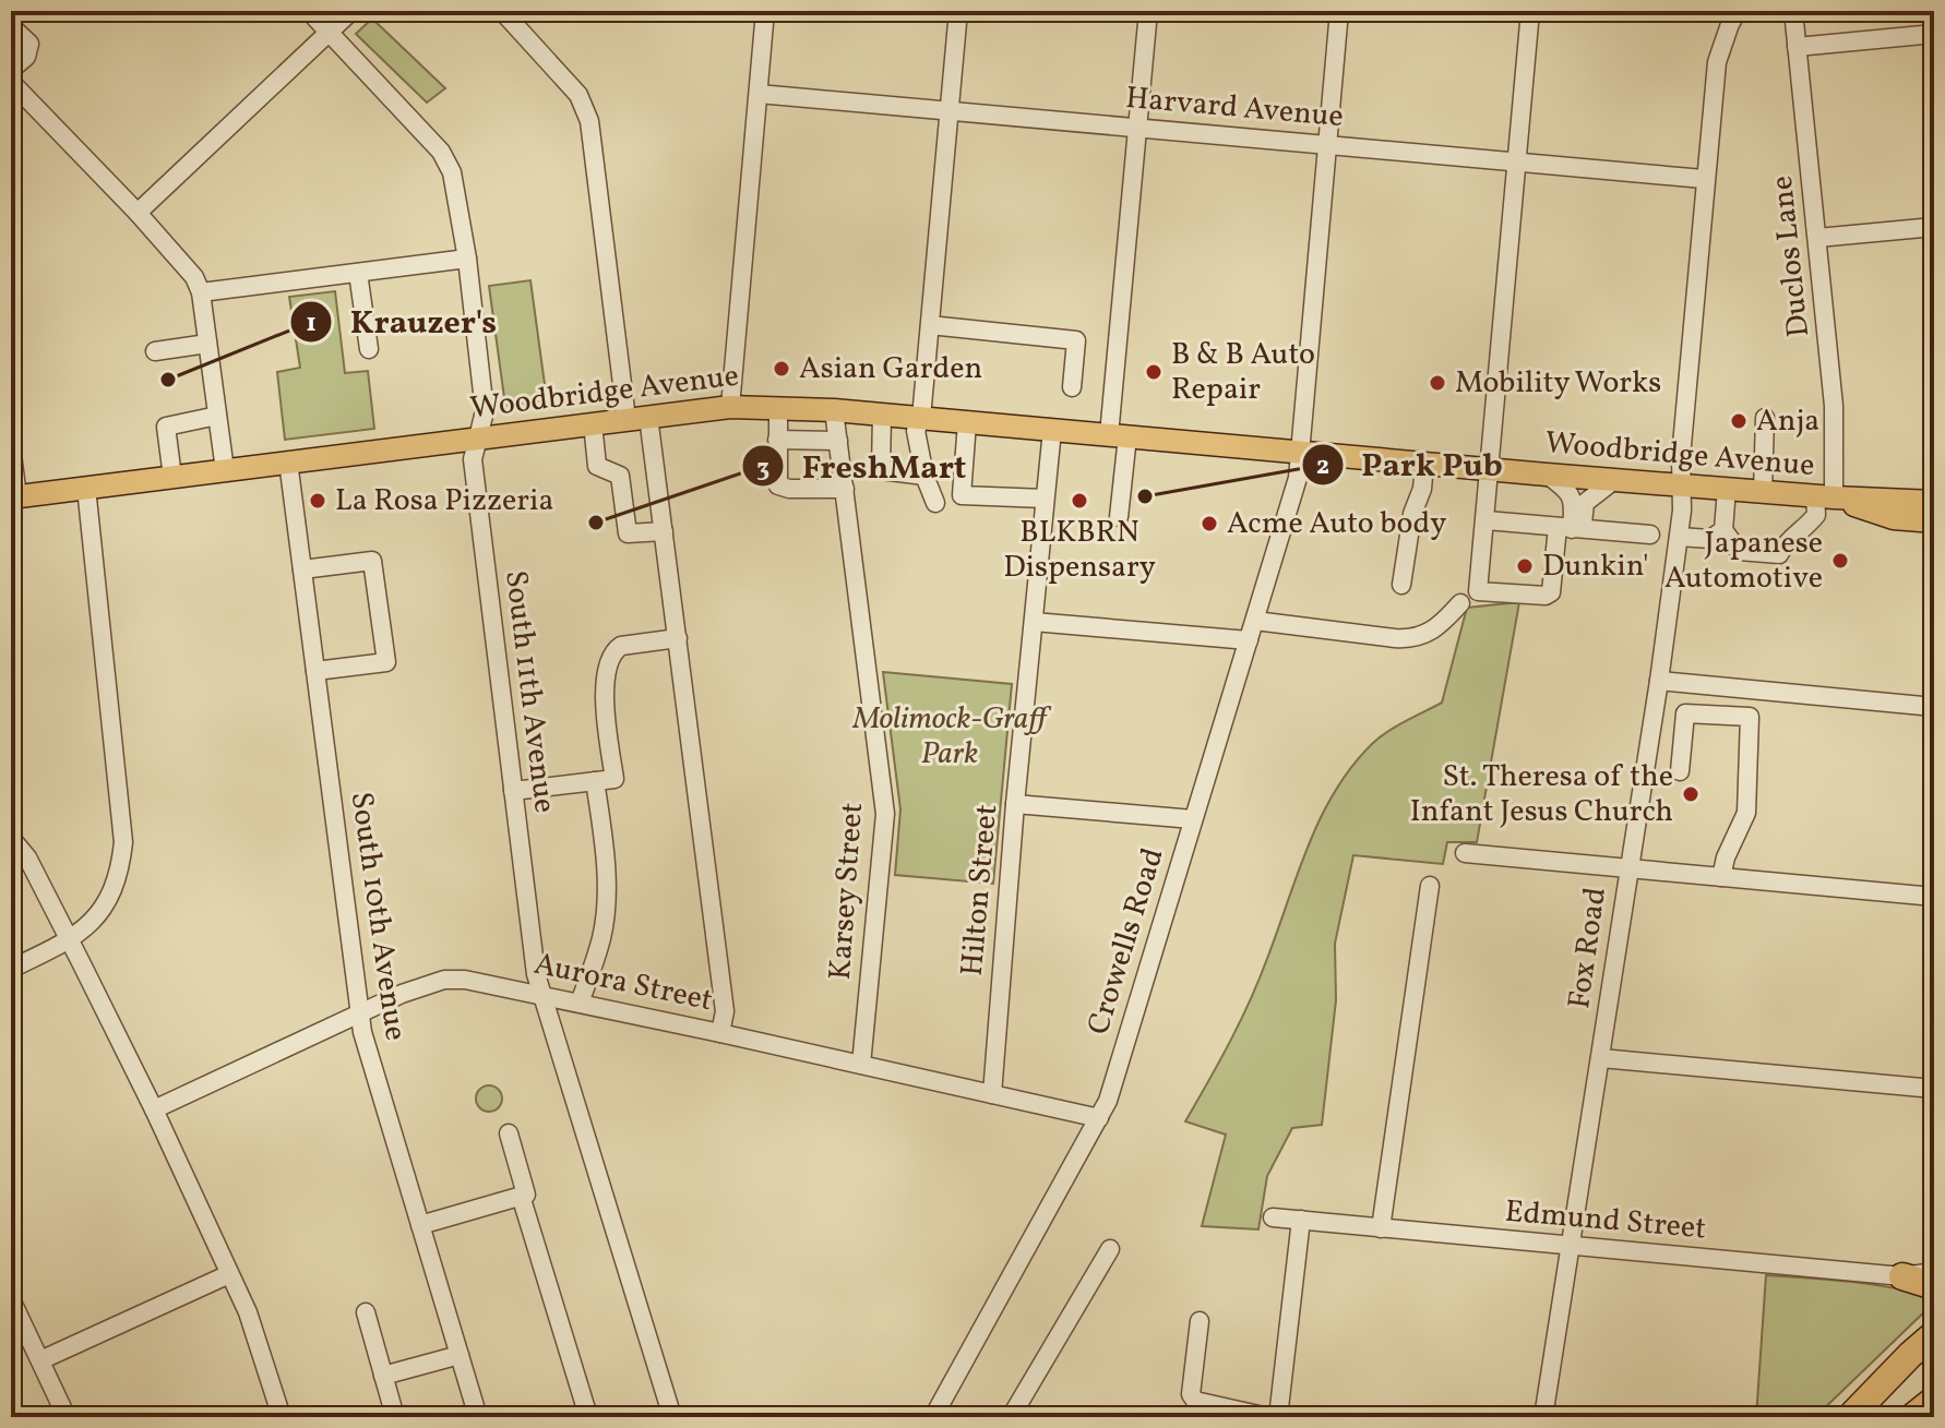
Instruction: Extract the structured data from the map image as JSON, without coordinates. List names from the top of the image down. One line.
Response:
{"streets":{"main road":["Woodbridge Avenue"],"street":["Harvard Avenue","Duclos Lane","South 11th Avenue","Hilton Street","Karsey Street","South 10th Avenue","Crowells Road","Fox Road","Aurora Street","Edmund Street"]},"crossings":[["Harvard Avenue","Crowells Road"],["Harvard Avenue","Fox Road"],["Duclos Lane","Woodbridge Avenue"],["Woodbridge Avenue","South 11th Avenue"],["Woodbridge Avenue","Hilton Street"],["Woodbridge Avenue","Karsey Street"],["Woodbridge Avenue","South 10th Avenue"],["Woodbridge Avenue","Crowells Road"],["Woodbridge Avenue","Fox Road"],["South 11th Avenue","Aurora Street"],["Hilton Street","Aurora Street"],["Karsey Street","Aurora Street"],["South 10th Avenue","Aurora Street"],["Crowells Road","Aurora Street"],["Fox Road","Edmund Street"]],"parks":["Molimock-Graff Park"],"places":["Asian Garden","B & B Auto Repair","Krauzer's","Mobility Works","Anja","Park Pub","La Rosa Pizzeria","BLKBRN Dispensary","FreshMart","Acme Auto body","Japanese Automotive","Dunkin'","St. Theresa of the Infant Jesus Church"]}
